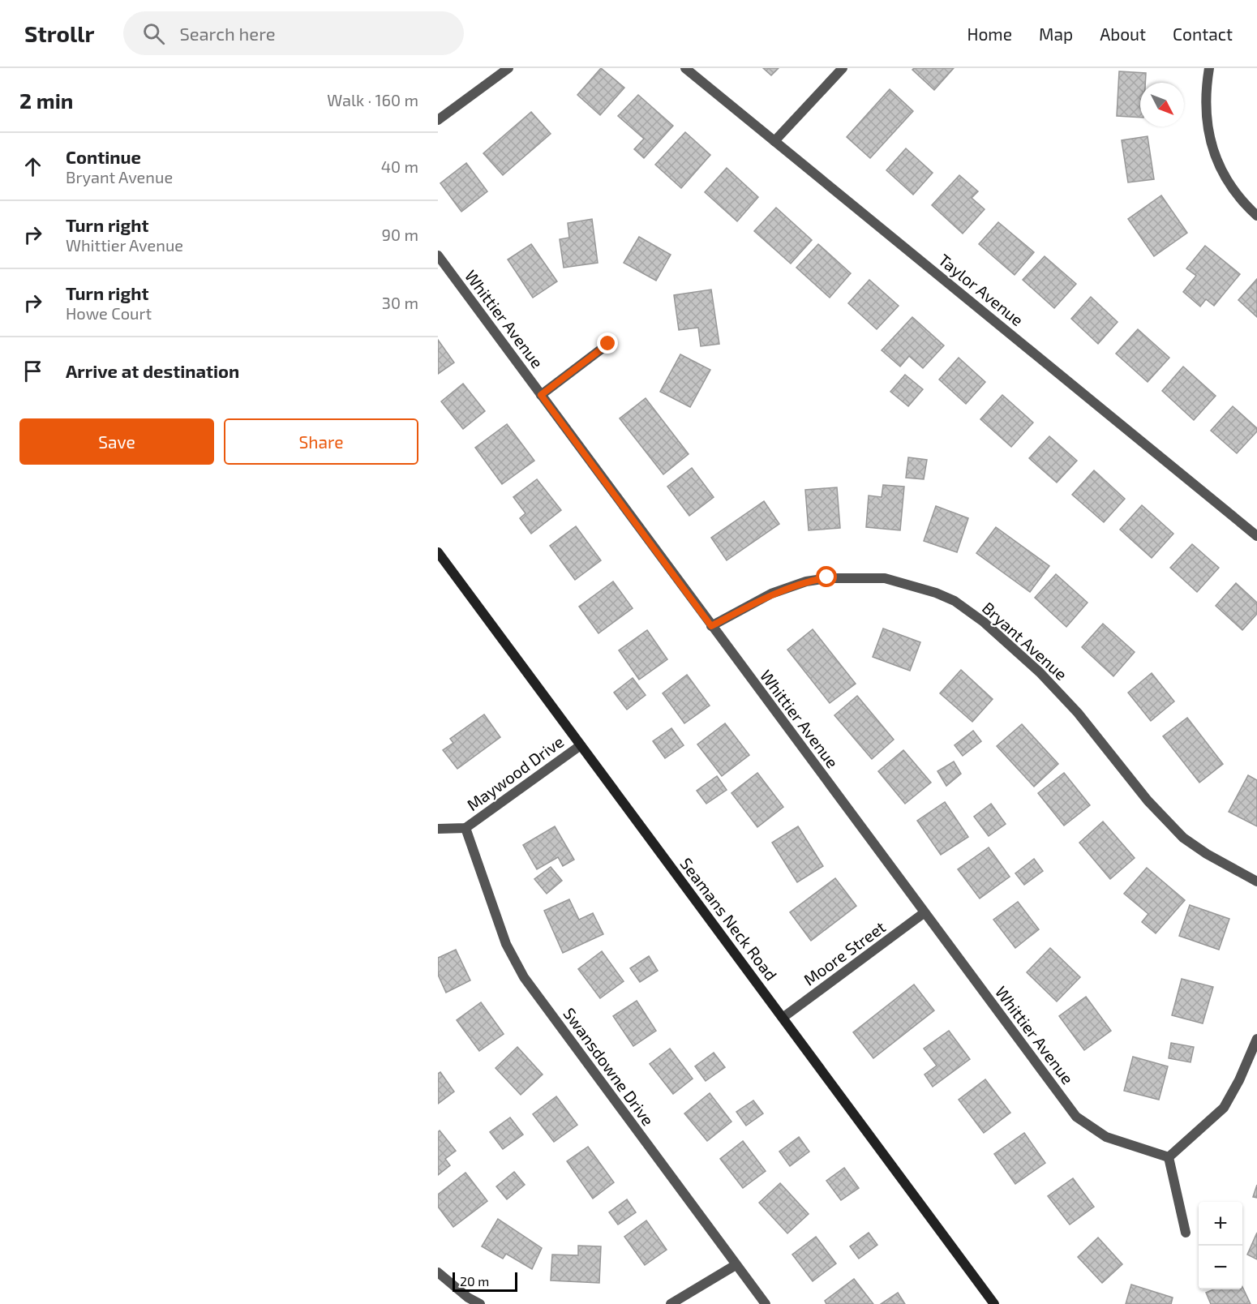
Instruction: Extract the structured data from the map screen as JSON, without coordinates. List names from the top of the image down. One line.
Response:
{"streets":{"main road":["Seamans Neck Road"],"street":["Taylor Avenue","Whittier Avenue","Bryant Avenue","Maywood Drive","Moore Street","Swansdowne Drive"]},"crossings":[["Whittier Avenue","Bryant Avenue"],["Whittier Avenue","Moore Street"],["Maywood Drive","Seamans Neck Road"],["Maywood Drive","Swansdowne Drive"],["Seamans Neck Road","Moore Street"]],"scale_bar":"20 m","north":"bottom right","page":{"header":"Strollr","search":"Search here","nav":["Home","Map","About","Contact"],"heading":["2 min","Walk · 160 m"],"list":[["Continue","Bryant Avenue","40 m"],["Turn right","Whittier Avenue","90 m"],["Turn right","Howe Court","30 m"],"Arrive at destination"],"buttons":["Save","Share"],"map_buttons":["+","−"],"scale":"20 m"}}
